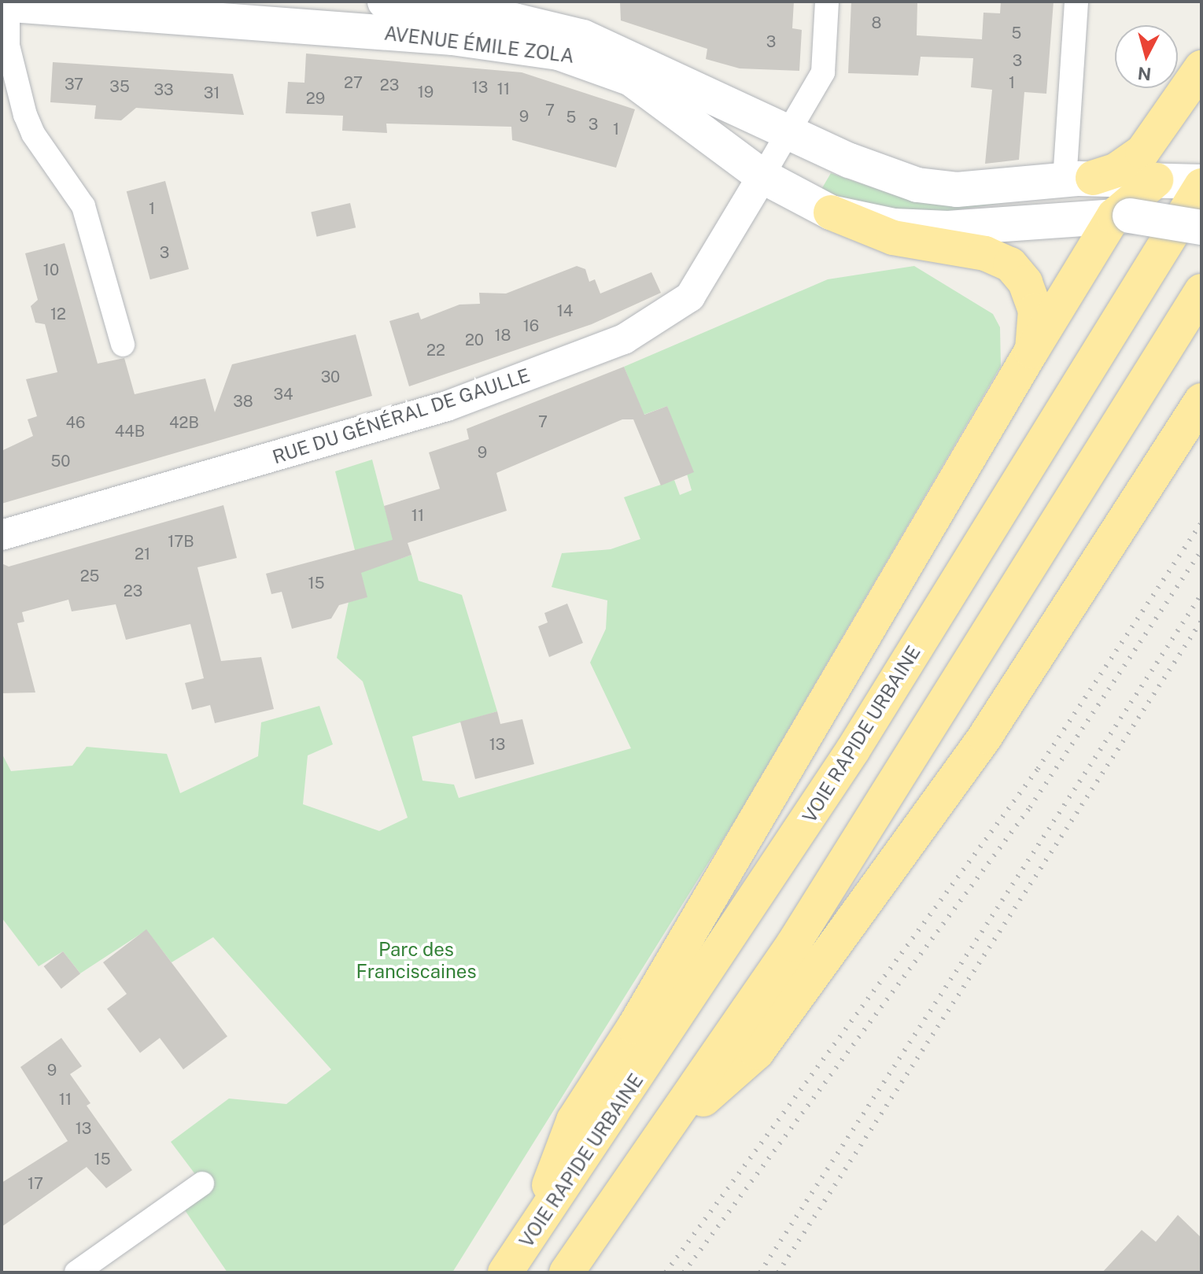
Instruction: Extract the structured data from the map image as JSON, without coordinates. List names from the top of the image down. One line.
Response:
{"streets":{"highway":["VOIE RAPIDE URBAINE"],"main road":["AVENUE ÉMILE ZOLA"],"street":["RUE DU GÉNÉRAL DE GAULLE"]},"crossings":[["AVENUE ÉMILE ZOLA","RUE DU GÉNÉRAL DE GAULLE"]],"parks":["Parc des Franciscaines"],"house_numbers":["8","5","3","3","27","1","37","23","35","13","11","33","19","31","29","7","9","5","3","1","1","3","10","14","12","16","18","20","22","30","34","38","7","46","42B","44B","9","50","11","17B","21","25","15","23","13","9","11","13","15","17"],"north":"bottom"}
